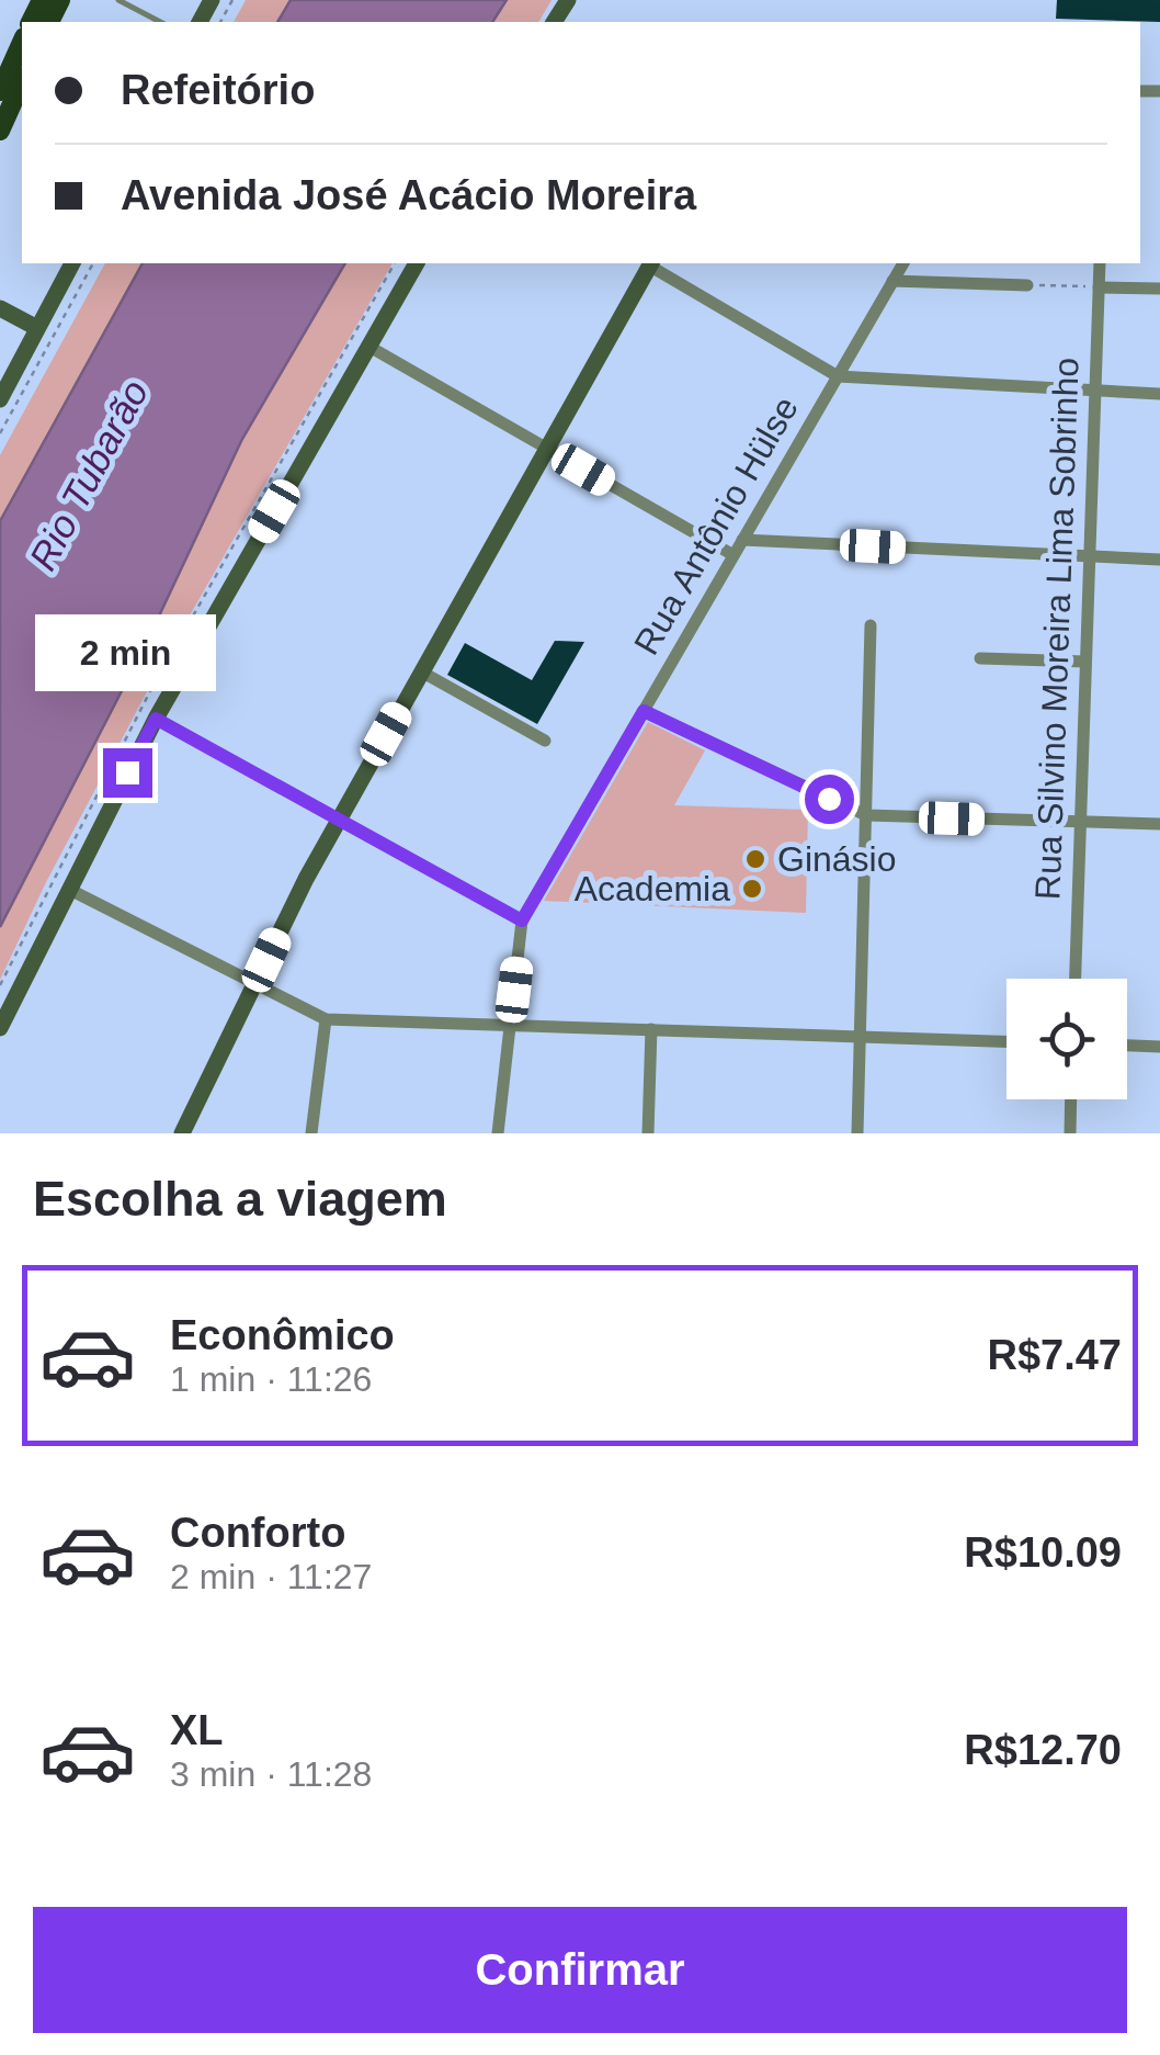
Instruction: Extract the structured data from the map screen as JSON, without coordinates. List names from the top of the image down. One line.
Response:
{"streets":{"street":["Rua Antônio Hülse","Rua Silvino Moreira Lima Sobrinho"]},"water":["Rio Tubarão"],"places":["Ginásio","Academia"],"page":{"banner":["Refeitório","Avenida José Acácio Moreira"],"bubble":"2 min","heading":"Escolha a viagem","list":[{"name":"Econômico","note":"1 min · 11:26","value":"R$7.47"},{"name":"Conforto","note":"2 min · 11:27","value":"R$10.09"},{"name":"XL","note":"3 min · 11:28","value":"R$12.70"}],"buttons":"Confirmar"}}
